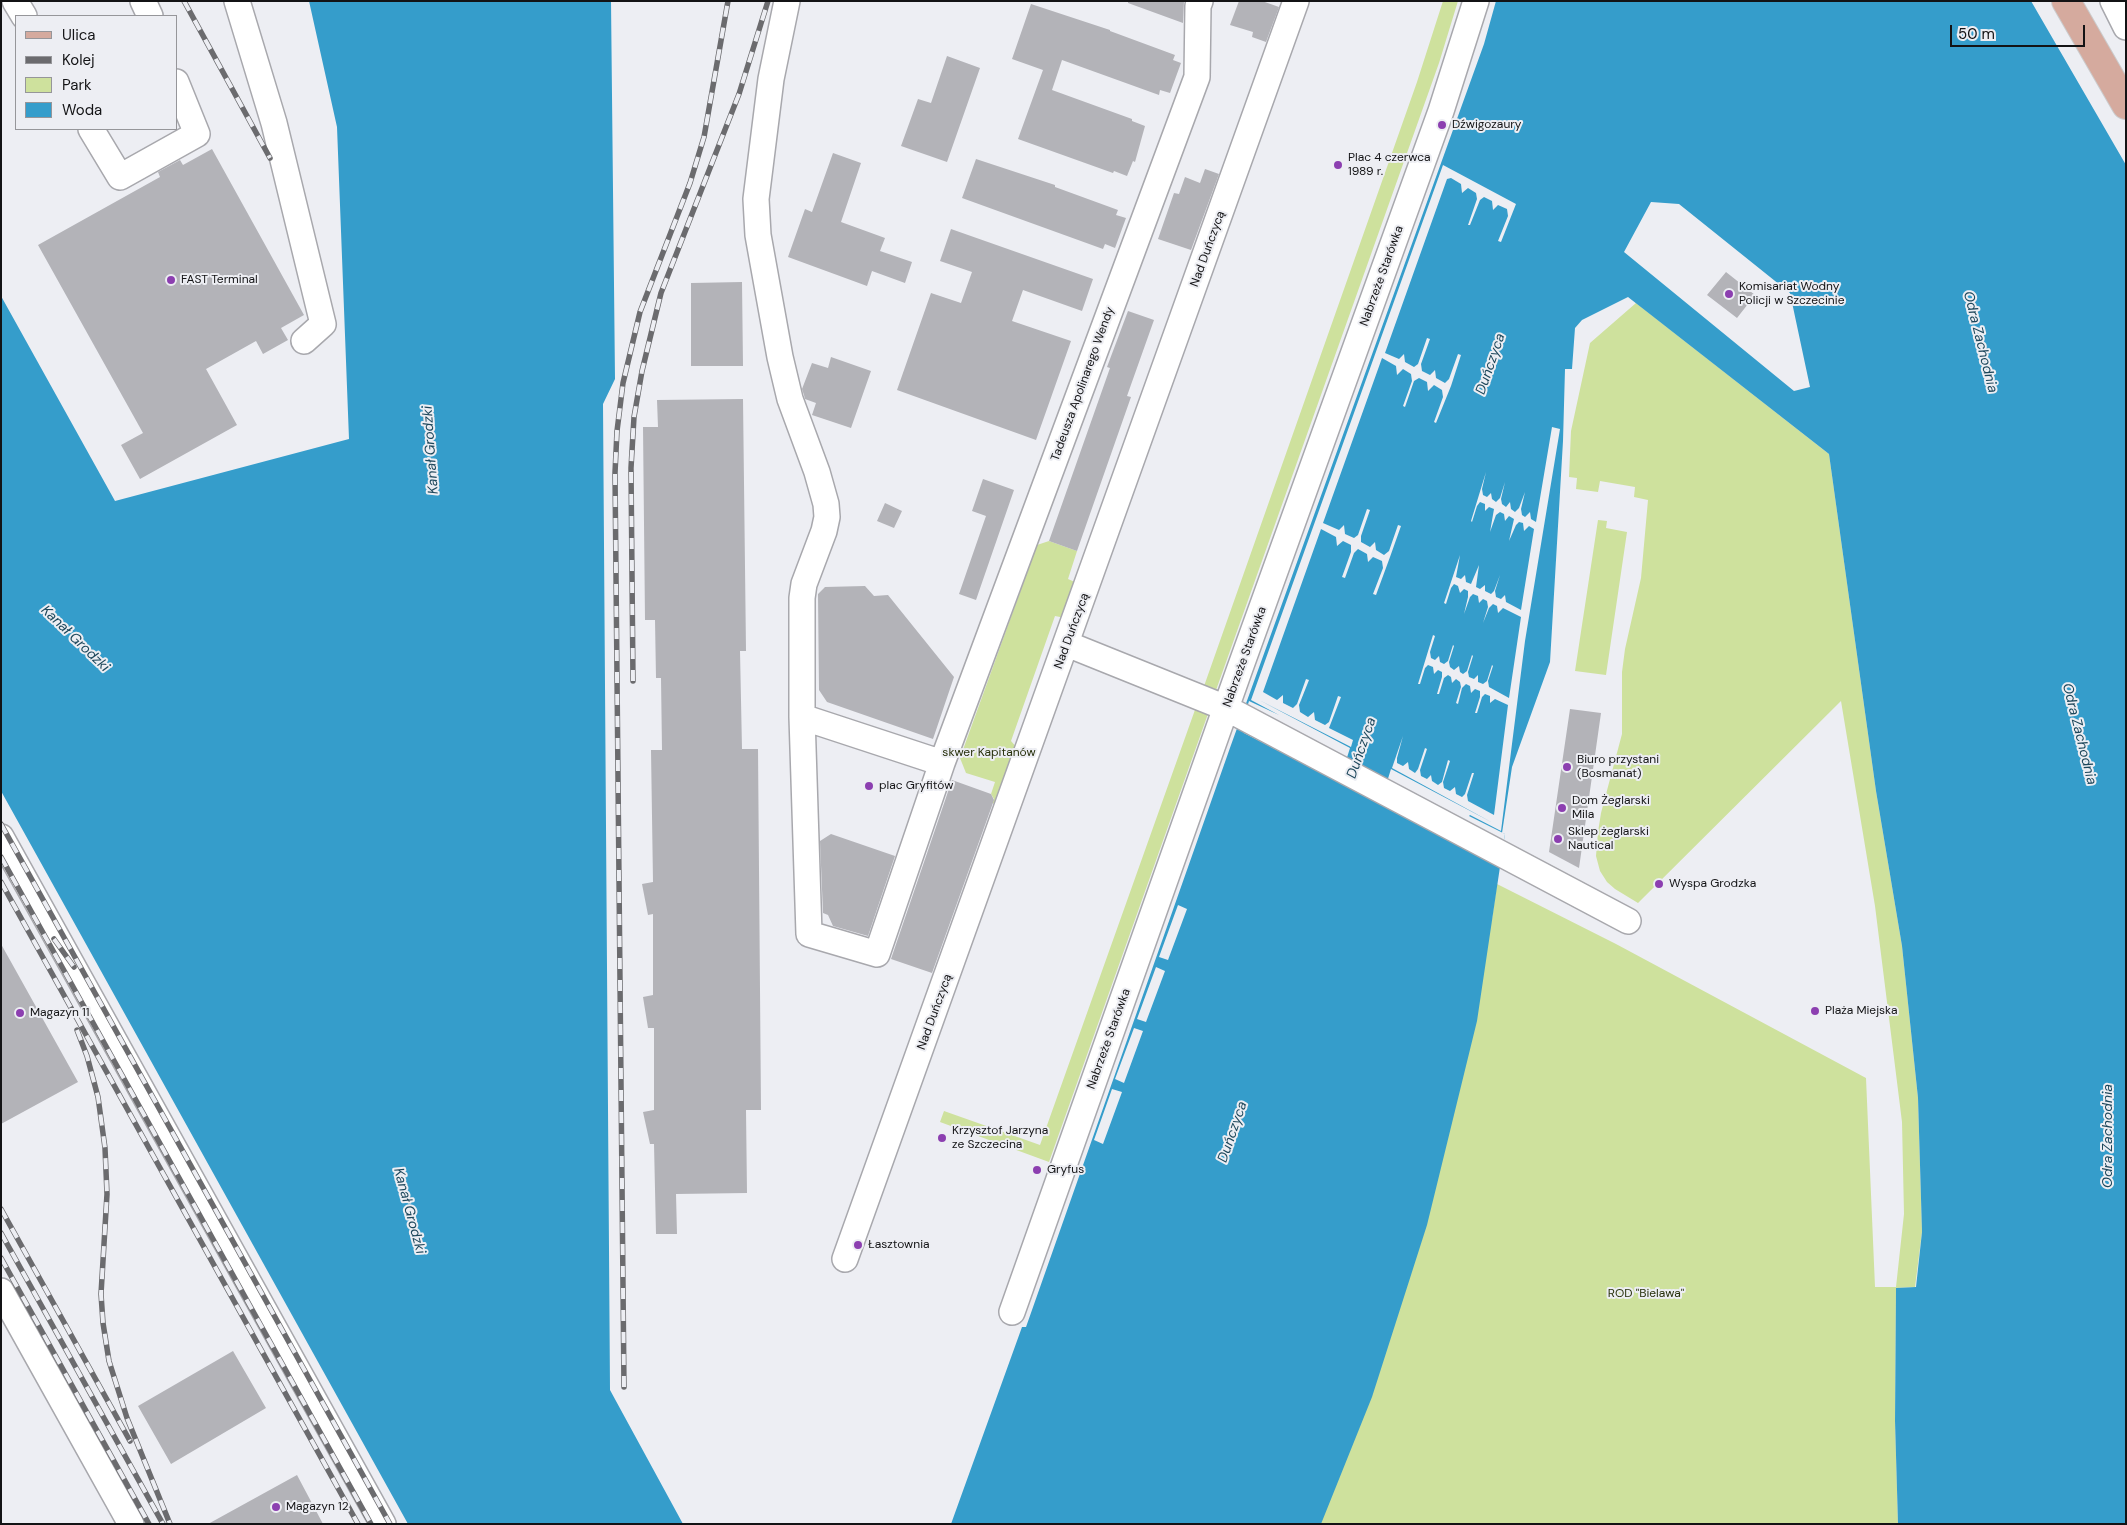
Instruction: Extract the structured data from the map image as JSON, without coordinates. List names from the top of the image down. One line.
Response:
{"streets":{"street":["Nad Duńczycą","Nabrzeże Starówka","Tadeusza Apolinarego Wendy"]},"water":["Odra Zachodnia","Duńczyca","Kanał Grodzki"],"parks":["skwer Kapitanów","ROD \"Bielawa\""],"places":["Dźwigozaury","Plac 4 czerwca 1989 r.","FAST Terminal","Komisariat Wodny Policji w Szczecinie","Biuro przystani (Bosmanat)","plac Gryfitów","Dom Żeglarski Mila","Sklep żeglarski Nautical","Wyspa Grodzka","Plaża Miejska","Magazyn 11","Krzysztof Jarzyna ze Szczecina","Gryfus","Łasztownia","Magazyn 12"],"legend":["Ulica","Kolej","Park","Woda"],"scale_bar":"50 m"}
